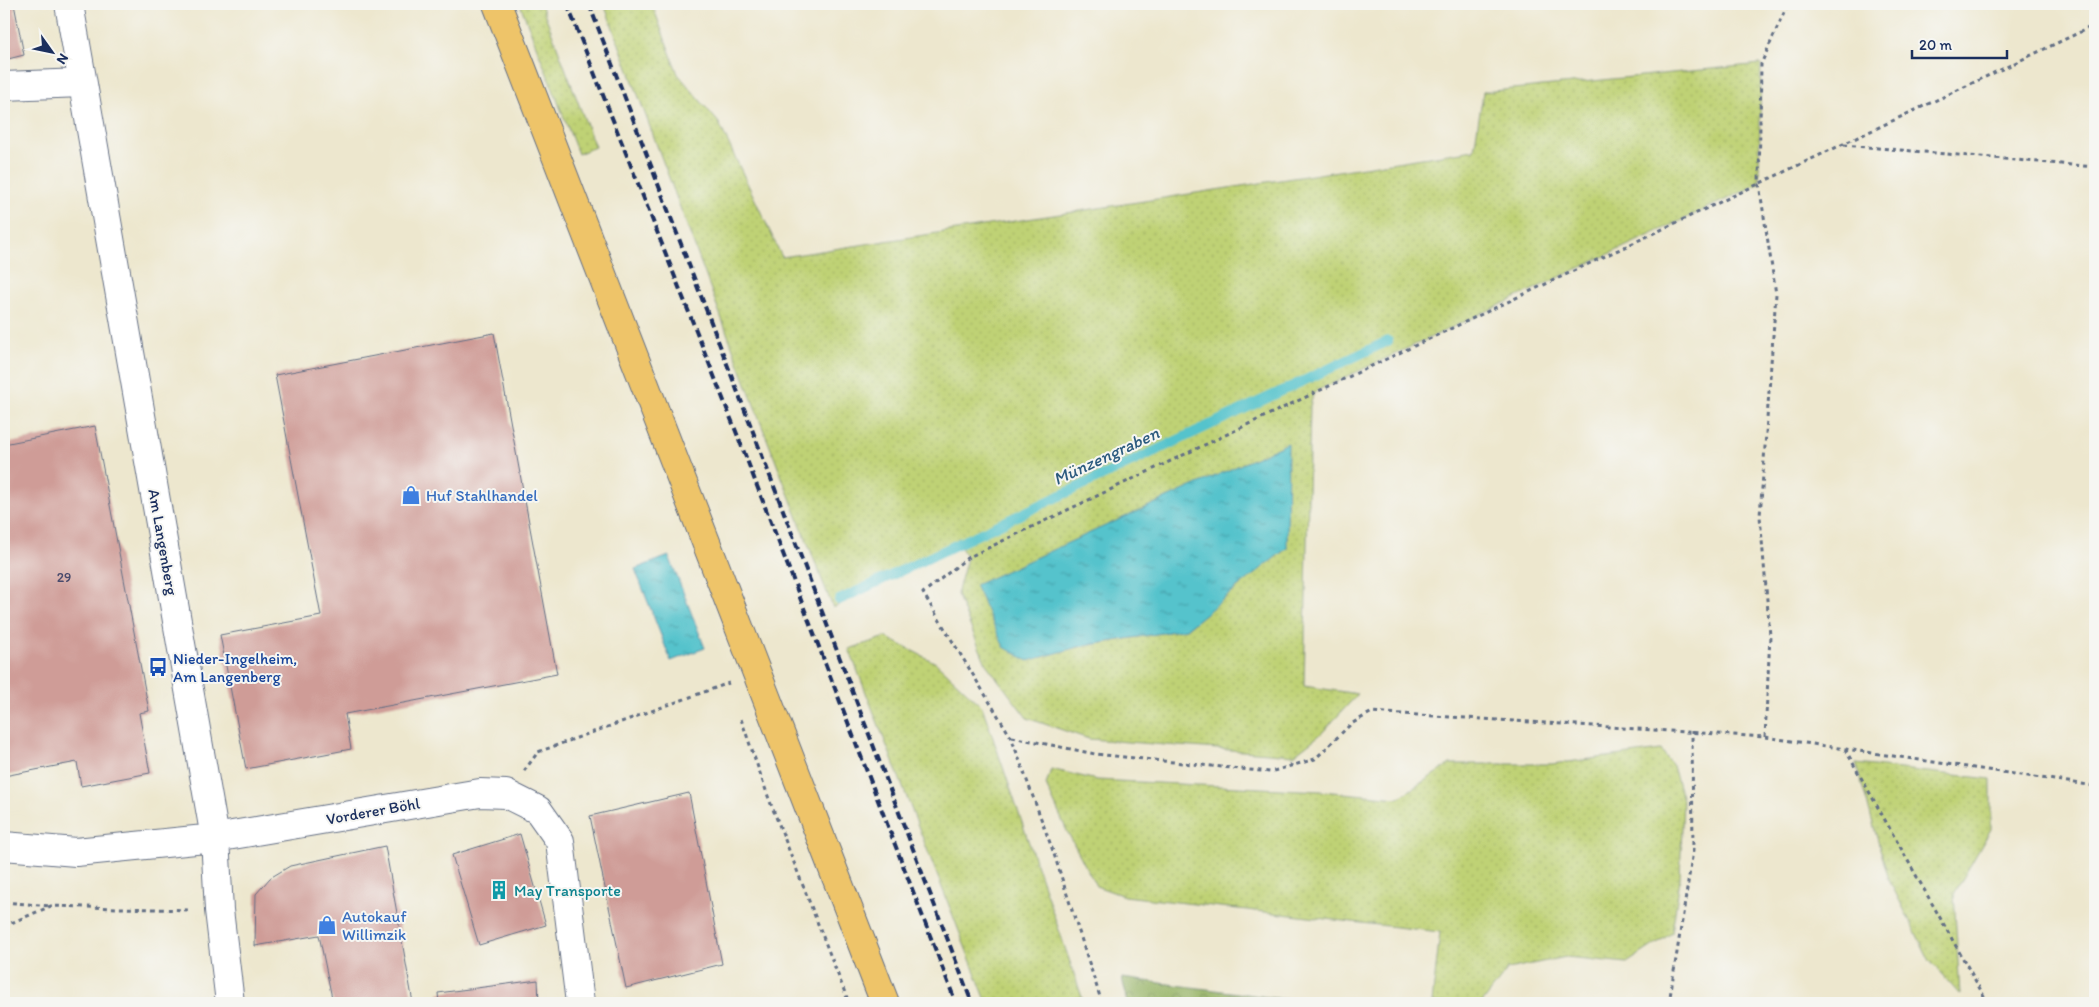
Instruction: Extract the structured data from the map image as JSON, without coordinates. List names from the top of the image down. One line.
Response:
{"streets":{"street":["Am Langenberg","Vorderer Böhl"]},"crossings":[["Am Langenberg","Vorderer Böhl"]],"water":["Münzengraben"],"places":{"shop":["Huf Stahlhandel","Autokauf Willimzik"],"bus stop":["Nieder-Ingelheim, Am Langenberg"],"building":["May Transporte"]},"house_numbers":["29"],"scale_bar":"20 m","north":"bottom right"}
